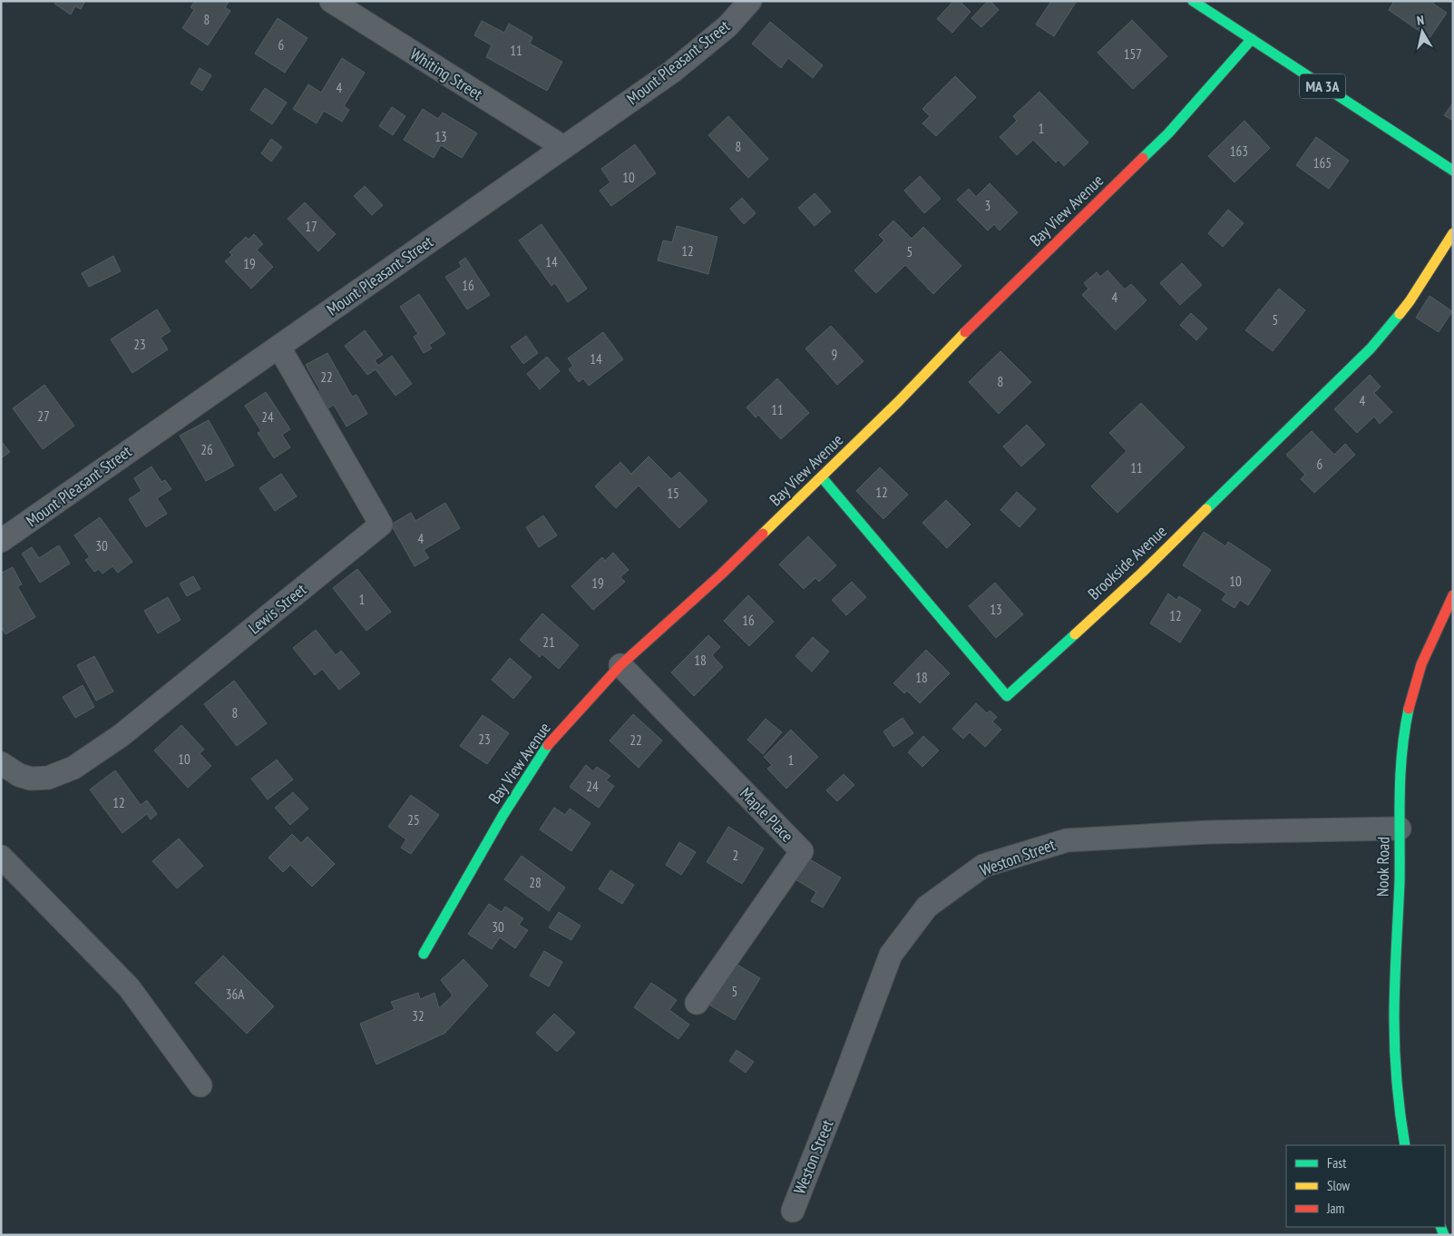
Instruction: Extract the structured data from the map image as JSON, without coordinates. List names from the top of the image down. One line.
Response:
{"streets":{"street":["Mount Pleasant Street","Whiting Street","MA 3A","Bay View Avenue","Brookside Avenue","Lewis Street","Maple Place","Weston Street","Nook Road"]},"crossings":[["Mount Pleasant Street","Whiting Street"],["Mount Pleasant Street","Lewis Street"],["MA 3A","Bay View Avenue"],["Bay View Avenue","Brookside Avenue"],["Bay View Avenue","Maple Place"],["Weston Street","Nook Road"]],"house_numbers":["8","6","11","157","4","1","13","8","163","165","10","3","17","12","5","14","19","16","4","5","23","9","14","22","8","4","11","27","24","26","6","11","12","15","4","30","10","19","1","13","12","16","21","18","18","8","23","22","10","1","24","12","25","2","28","30","5","36A","32"],"legend":["Fast","Slow","Jam"],"north":"top"}
